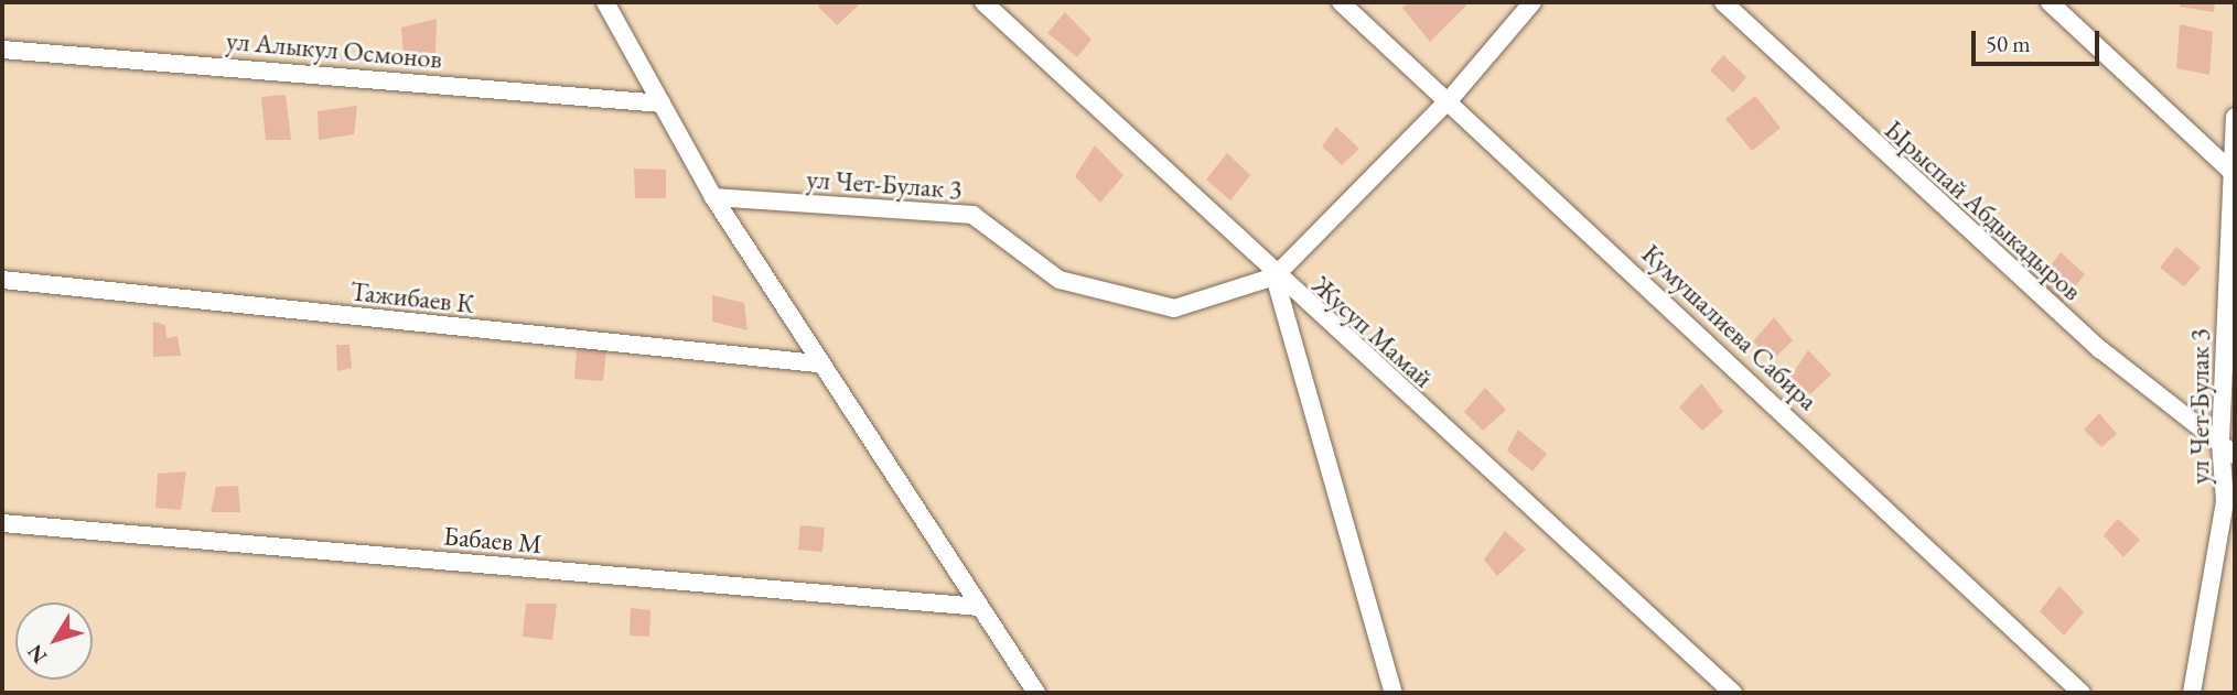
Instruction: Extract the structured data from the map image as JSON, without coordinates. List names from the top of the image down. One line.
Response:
{"streets":{"street":["ул Алыкул Осмонов","ул Чет-Булак 3","Ырыспай Абдыкадыров","Тажибаев К","Кумушалиева Сабира","Жусуп Мамай","Бабаев М"]},"crossings":[["ул Чет-Булак 3","Ырыспай Абдыкадыров"],["ул Чет-Булак 3","Жусуп Мамай"]],"scale_bar":"50 m","north":"bottom left"}
